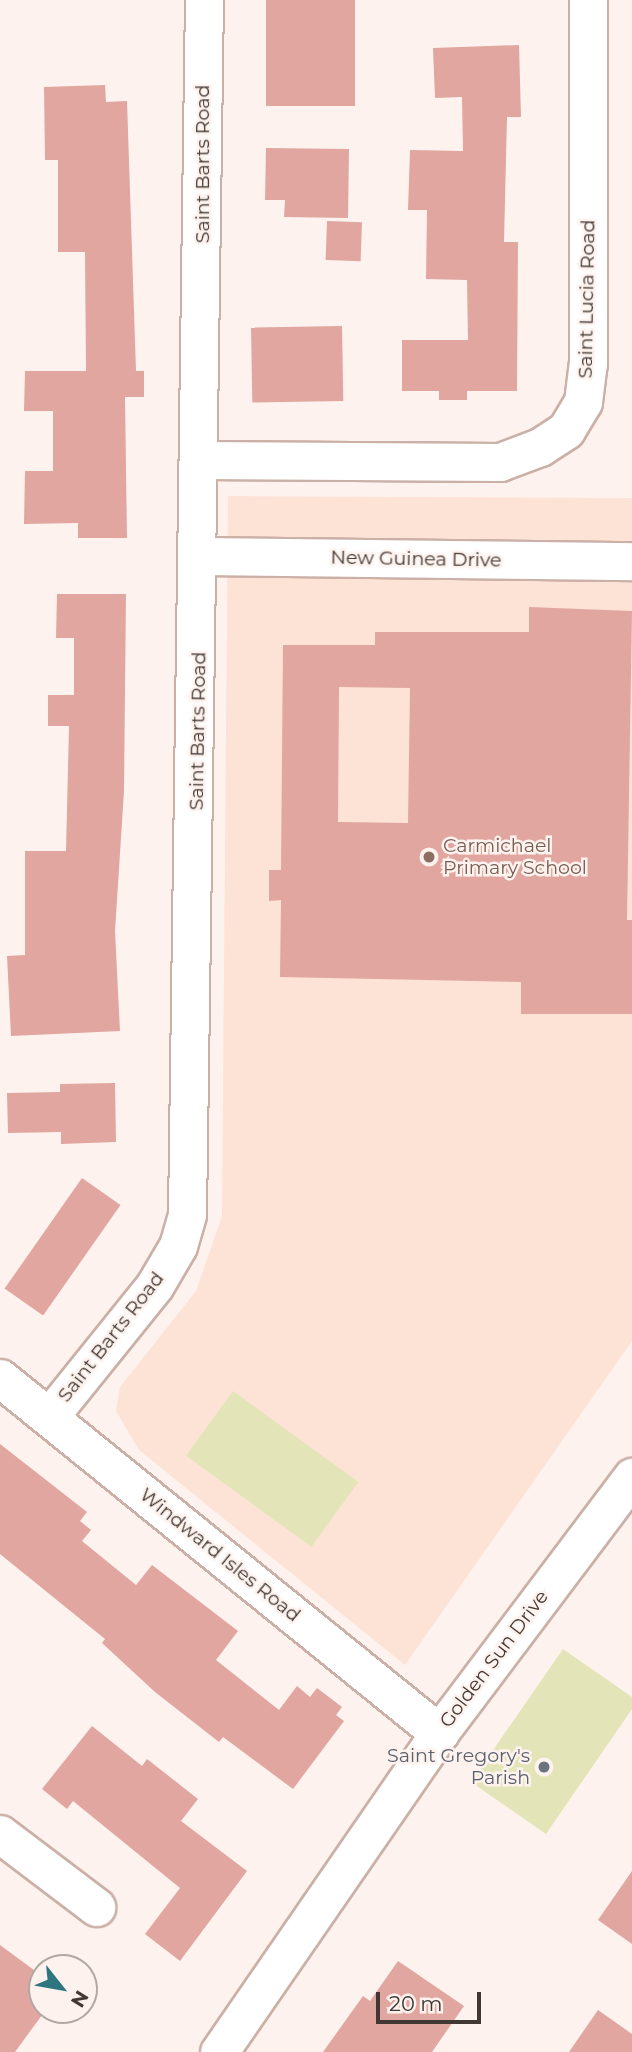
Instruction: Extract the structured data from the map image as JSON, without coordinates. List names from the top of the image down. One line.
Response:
{"streets":{"street":["Saint Barts Road","Saint Lucia Road","New Guinea Drive","Windward Isles Road","Golden Sun Drive"]},"crossings":[["Saint Barts Road","Saint Lucia Road"],["Saint Barts Road","New Guinea Drive"],["Saint Barts Road","Windward Isles Road"],["Windward Isles Road","Golden Sun Drive"]],"places":["Carmichael Primary School","Saint Gregory's Parish"],"scale_bar":"20 m","north":"bottom right"}
